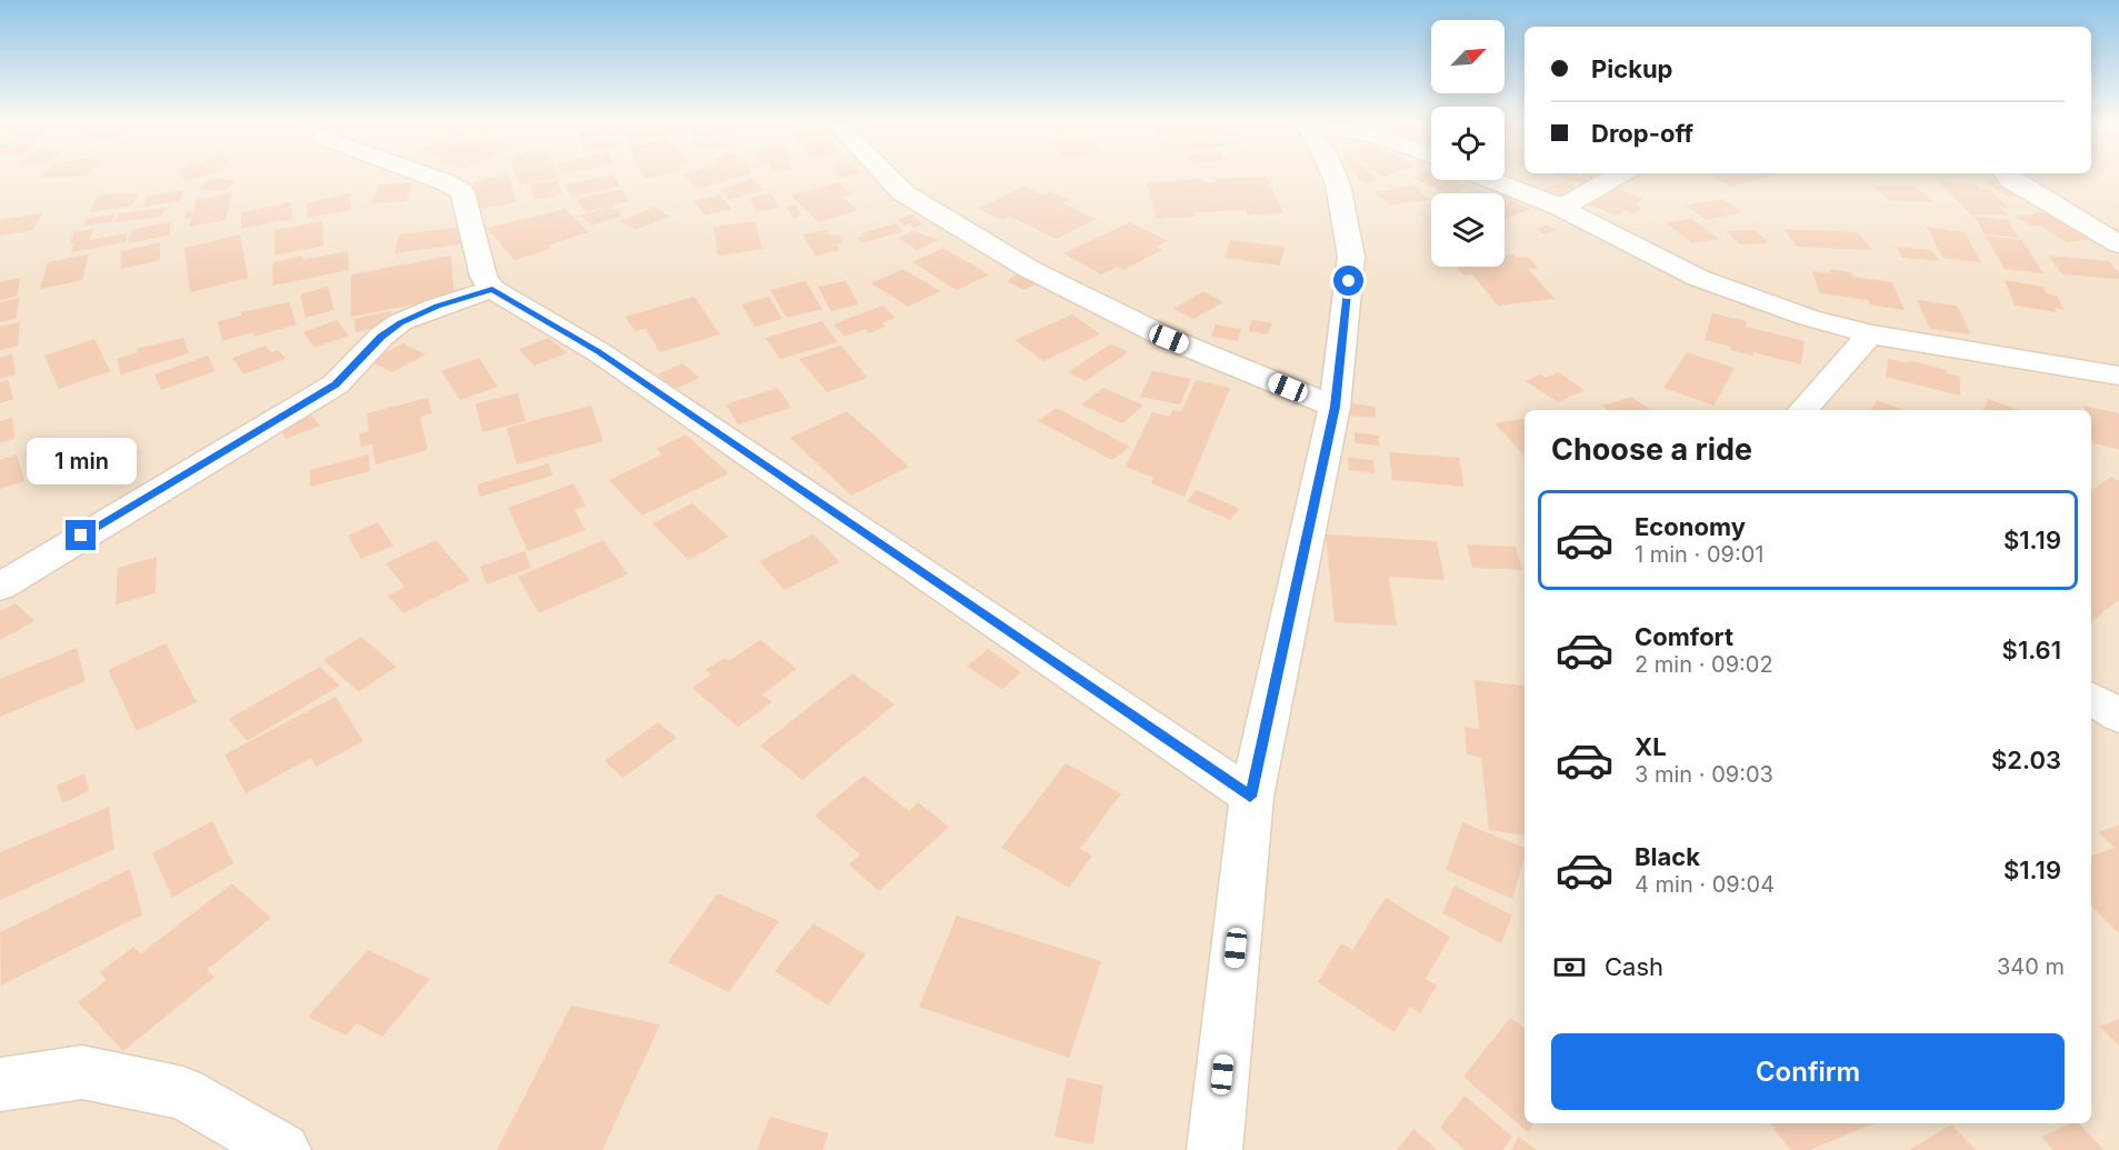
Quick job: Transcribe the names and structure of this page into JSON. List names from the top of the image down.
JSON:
{
  "north": "top right",
  "page": {
    "banner": ["Pickup", "Drop-off"],
    "heading": "Choose a ride",
    "bubble": "1 min",
    "list": [
      {
        "name": "Economy",
        "note": "1 min · 09:01",
        "value": "$1.19"
      },
      {
        "name": "Comfort",
        "note": "2 min · 09:02",
        "value": "$1.61"
      },
      {
        "name": "XL",
        "note": "3 min · 09:03",
        "value": "$2.03"
      },
      {
        "name": "Black",
        "note": "4 min · 09:04",
        "value": "$1.19"
      }
    ],
    "pay": ["Cash", "340 m"],
    "buttons": "Confirm"
  }
}
